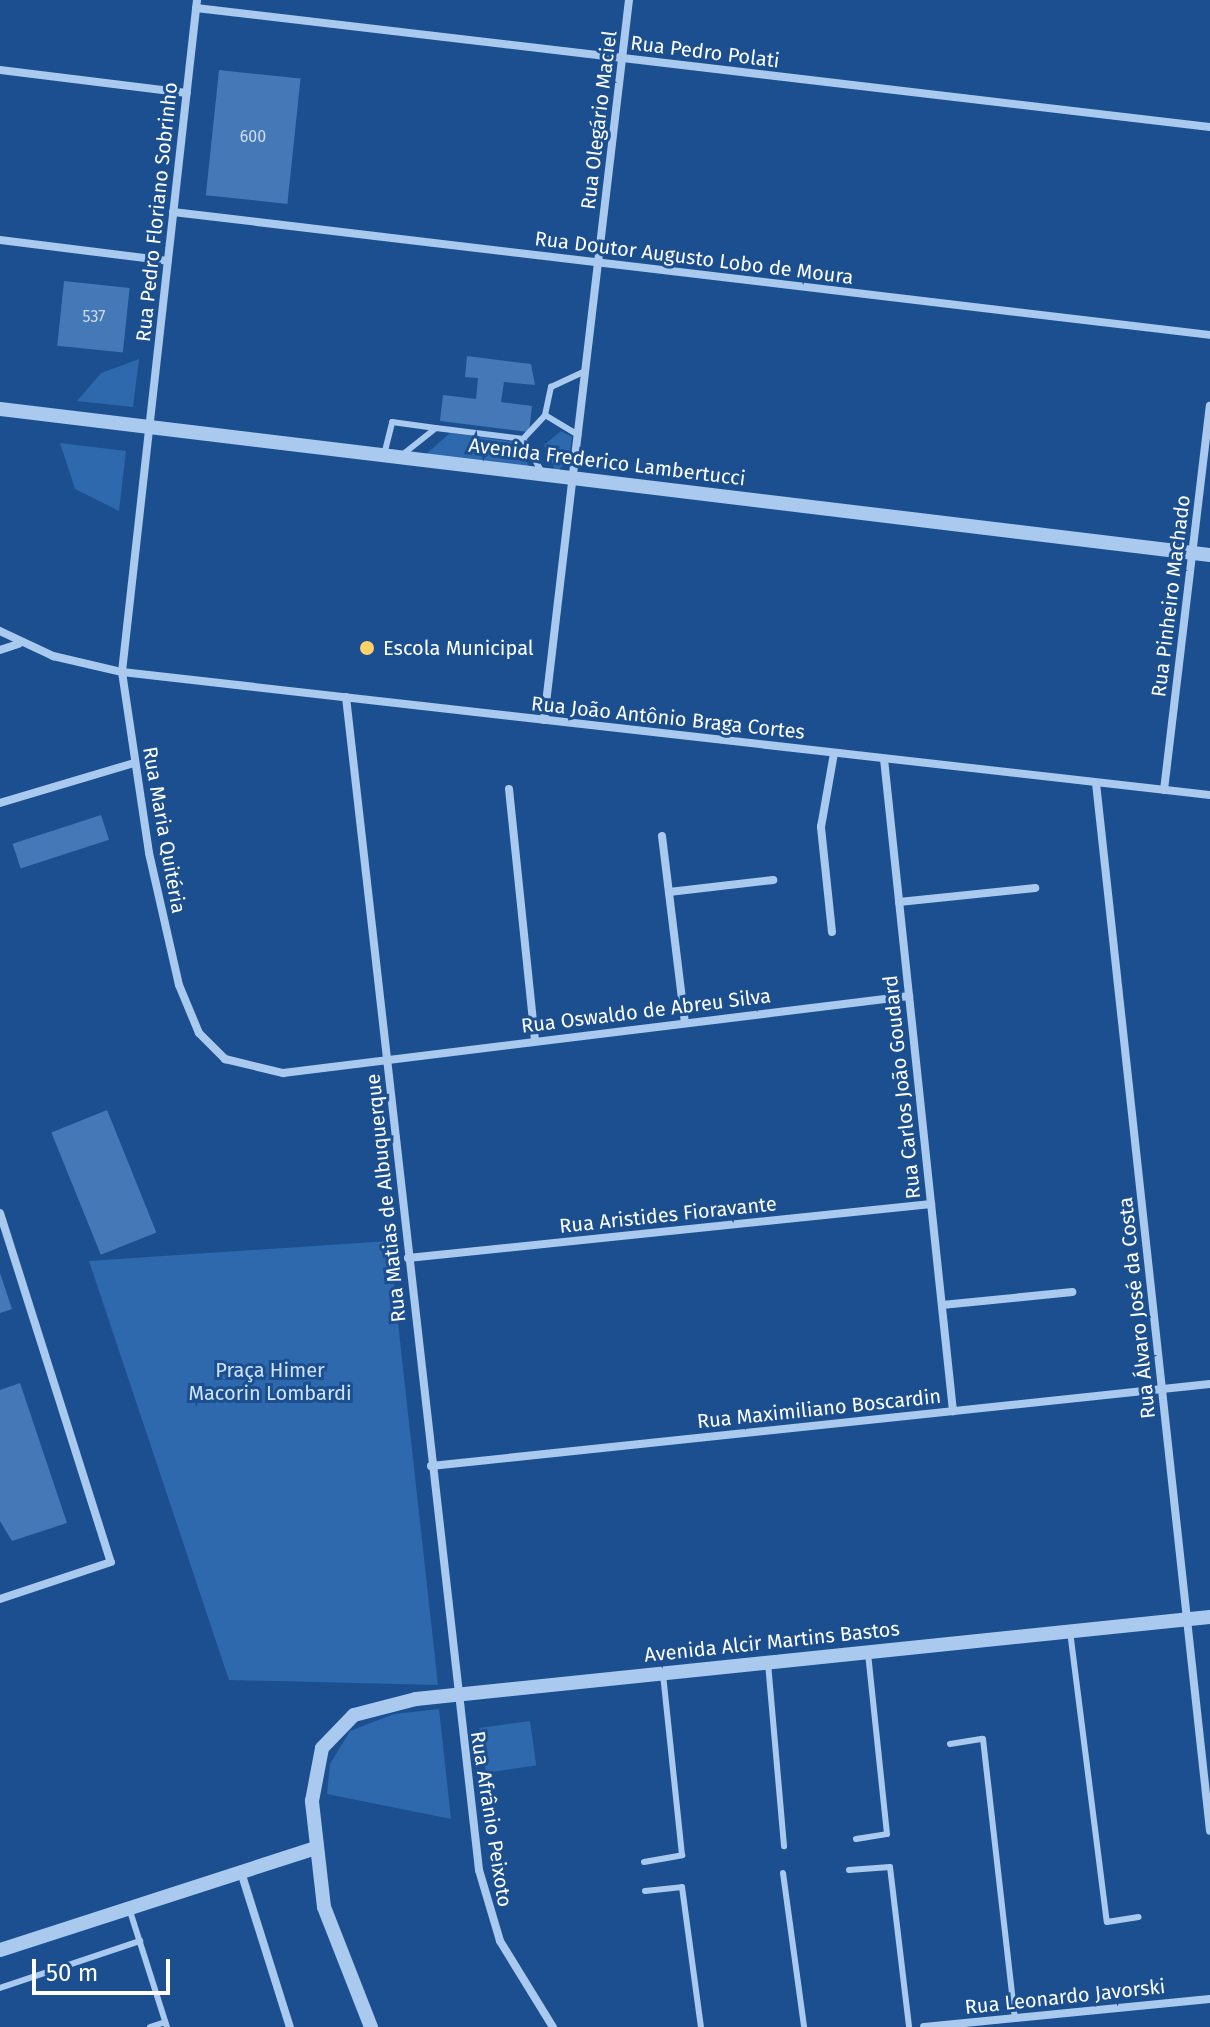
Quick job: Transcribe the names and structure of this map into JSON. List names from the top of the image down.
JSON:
{
  "streets": {
    "street": [
      "Rua Pedro Polati",
      "Rua Olegário Maciel",
      "Rua Pedro Floriano Sobrinho",
      "Rua Doutor Augusto Lobo de Moura",
      "Avenida Frederico Lambertucci",
      "Rua Pinheiro Machado",
      "Rua João Antônio Braga Cortes",
      "Rua Maria Quitéria",
      "Rua Oswaldo de Abreu Silva",
      "Rua Carlos João Goudard",
      "Rua Matias de Albuquerque",
      "Rua Aristides Fioravante",
      "Rua Álvaro José da Costa",
      "Rua Maximiliano Boscardin",
      "Avenida Alcir Martins Bastos",
      "Rua Afrânio Peixoto",
      "Rua Leonardo Javorski"
    ]
  },
  "crossings": [
    ["Rua Pedro Polati", "Rua Olegário Maciel"],
    ["Rua Pedro Polati", "Rua Pedro Floriano Sobrinho"],
    ["Rua Olegário Maciel", "Rua Doutor Augusto Lobo de Moura"],
    ["Rua Olegário Maciel", "Avenida Frederico Lambertucci"],
    ["Rua Olegário Maciel", "Rua João Antônio Braga Cortes"],
    ["Rua Pedro Floriano Sobrinho", "Rua Doutor Augusto Lobo de Moura"],
    ["Rua Pedro Floriano Sobrinho", "Avenida Frederico Lambertucci"],
    ["Rua Pedro Floriano Sobrinho", "Rua Maria Quitéria"],
    ["Avenida Frederico Lambertucci", "Rua Pinheiro Machado"],
    ["Avenida Frederico Lambertucci", "Rua Maria Quitéria"],
    ["Rua Pinheiro Machado", "Rua João Antônio Braga Cortes"],
    ["Rua João Antônio Braga Cortes", "Rua Maria Quitéria"],
    ["Rua João Antônio Braga Cortes", "Rua Carlos João Goudard"],
    ["Rua João Antônio Braga Cortes", "Rua Matias de Albuquerque"],
    ["Rua João Antônio Braga Cortes", "Rua Álvaro José da Costa"],
    ["Rua Maria Quitéria", "Rua Oswaldo de Abreu Silva"],
    ["Rua Maria Quitéria", "Rua Matias de Albuquerque"],
    ["Rua Oswaldo de Abreu Silva", "Rua Carlos João Goudard"],
    ["Rua Oswaldo de Abreu Silva", "Rua Matias de Albuquerque"],
    ["Rua Carlos João Goudard", "Rua Aristides Fioravante"],
    ["Rua Carlos João Goudard", "Rua Maximiliano Boscardin"],
    ["Rua Matias de Albuquerque", "Rua Aristides Fioravante"],
    ["Rua Matias de Albuquerque", "Rua Maximiliano Boscardin"],
    ["Rua Matias de Albuquerque", "Avenida Alcir Martins Bastos"],
    ["Rua Matias de Albuquerque", "Rua Afrânio Peixoto"],
    ["Rua Álvaro José da Costa", "Rua Maximiliano Boscardin"],
    ["Rua Álvaro José da Costa", "Avenida Alcir Martins Bastos"],
    ["Avenida Alcir Martins Bastos", "Rua Afrânio Peixoto"]
  ],
  "parks": ["Praça Himer Macorin Lombardi"],
  "places": ["Escola Municipal"],
  "house_numbers": ["600", "537"],
  "scale_bar": "50 m"
}
